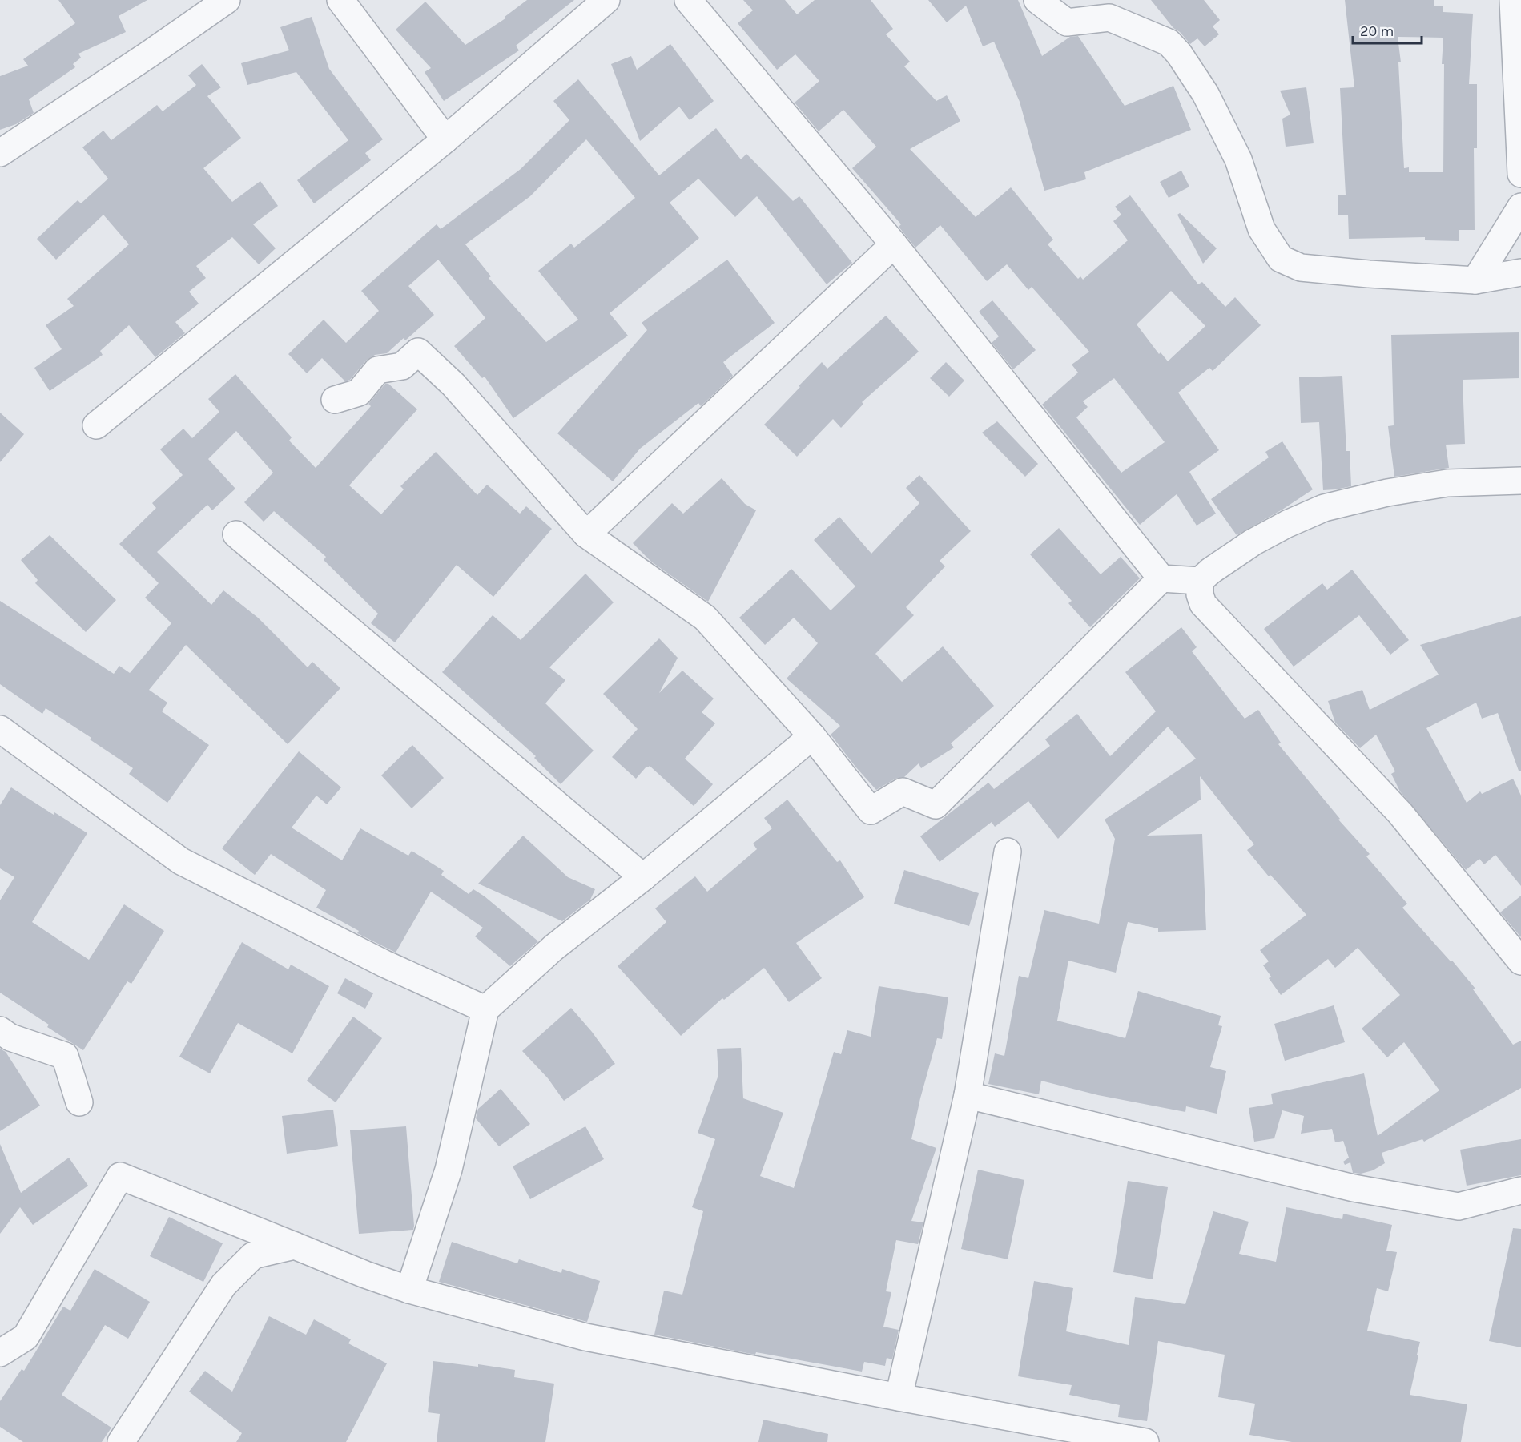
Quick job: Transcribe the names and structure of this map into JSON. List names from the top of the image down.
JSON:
{
  "scale_bar": "20 m"
}
